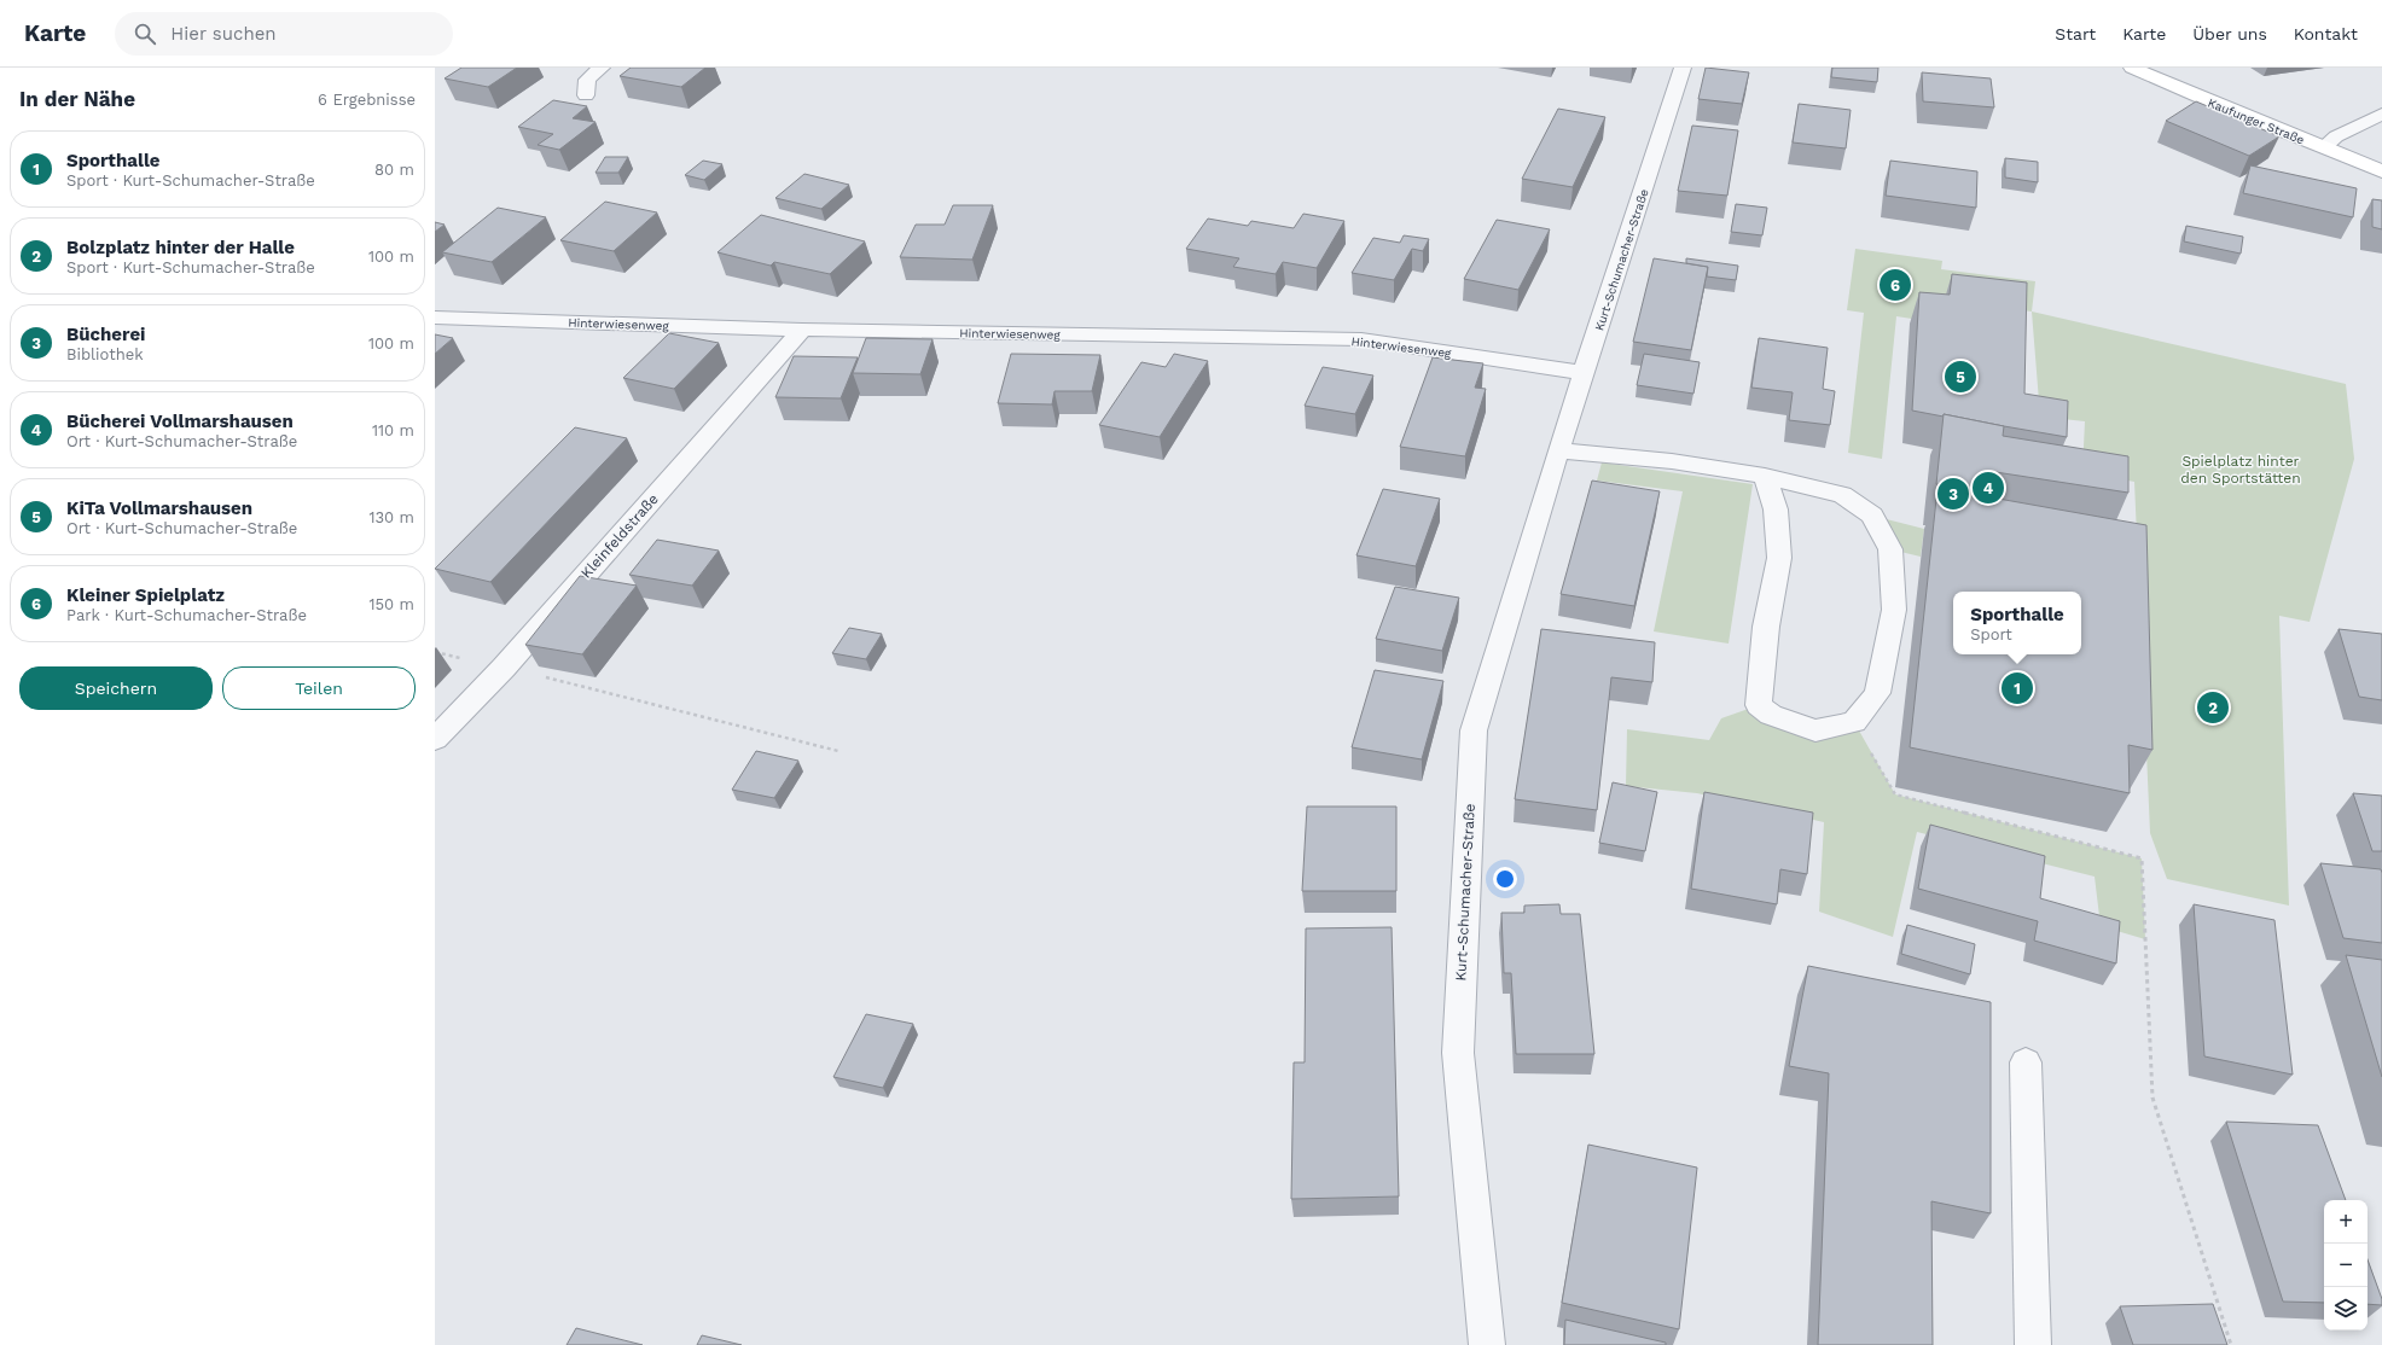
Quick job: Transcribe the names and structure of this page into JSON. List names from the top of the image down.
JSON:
{
  "streets": {
    "main road": ["Kaufunger Straße"],
    "street": ["Kurt-Schumacher-Straße", "Hinterwiesenweg", "Kleinfeldstraße"]
  },
  "crossings": [
    ["Kurt-Schumacher-Straße", "Hinterwiesenweg"],
    ["Hinterwiesenweg", "Kleinfeldstraße"]
  ],
  "parks": ["Spielplatz hinter den Sportstätten"],
  "page": {
    "header": "Karte",
    "search": "Hier suchen",
    "nav": [
      "Start",
      "Karte",
      "Über uns",
      "Kontakt"
    ],
    "heading": ["In der Nähe", "6 Ergebnisse"],
    "list": [
      {
        "mark": "1",
        "name": "Sporthalle",
        "note": "Sport · Kurt-Schumacher-Straße",
        "value": "80 m"
      },
      {
        "mark": "2",
        "name": "Bolzplatz hinter der Halle",
        "note": "Sport · Kurt-Schumacher-Straße",
        "value": "100 m"
      },
      {
        "mark": "3",
        "name": "Bücherei",
        "note": "Bibliothek",
        "value": "100 m"
      },
      {
        "mark": "4",
        "name": "Bücherei Vollmarshausen",
        "note": "Ort · Kurt-Schumacher-Straße",
        "value": "110 m"
      },
      {
        "mark": "5",
        "name": "KiTa Vollmarshausen",
        "note": "Ort · Kurt-Schumacher-Straße",
        "value": "130 m"
      },
      {
        "mark": "6",
        "name": "Kleiner Spielplatz",
        "note": "Park · Kurt-Schumacher-Straße",
        "value": "150 m"
      }
    ],
    "pins": [
      "6",
      "5",
      "4",
      "3",
      "1",
      "2"
    ],
    "popup": ["Sporthalle", "Sport"],
    "buttons": ["Speichern", "Teilen"],
    "map_buttons": ["+", "−"]
  }
}
